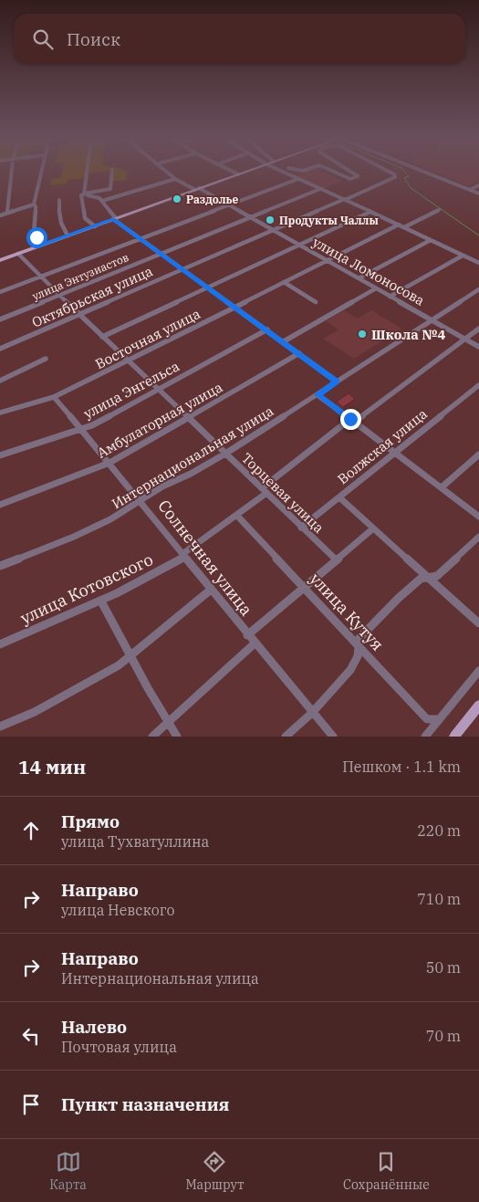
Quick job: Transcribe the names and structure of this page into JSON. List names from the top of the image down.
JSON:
{
  "streets": {
    "street": [
      "улица Ломоносова",
      "улица Энтузиастов",
      "Октябрьская улица",
      "Восточная улица",
      "улица Энгельса",
      "Амбулаторная улица",
      "Волжская улица",
      "Интернациональная улица",
      "Торцевая улица",
      "Солнечная улица",
      "улица Котовского",
      "улица Кутуя"
    ]
  },
  "crossings": [
    ["улица Ломоносова", "улица Энтузиастов"],
    ["улица Ломоносова", "Октябрьская улица"],
    ["улица Ломоносова", "Восточная улица"],
    ["улица Ломоносова", "Интернациональная улица"],
    ["улица Ломоносова", "улица Котовского"],
    ["улица Энтузиастов", "Торцевая улица"],
    ["Октябрьская улица", "Торцевая улица"],
    ["Восточная улица", "Торцевая улица"],
    ["Восточная улица", "Солнечная улица"],
    ["улица Энгельса", "Торцевая улица"],
    ["улица Энгельса", "Солнечная улица"],
    ["Амбулаторная улица", "Торцевая улица"],
    ["Амбулаторная улица", "Солнечная улица"],
    ["Волжская улица", "Торцевая улица"],
    ["Интернациональная улица", "Торцевая улица"],
    ["Интернациональная улица", "Солнечная улица"],
    ["Торцевая улица", "улица Котовского"],
    ["Солнечная улица", "улица Котовского"],
    ["улица Котовского", "улица Кутуя"]
  ],
  "places": ["Раздолье", "Продукты Чаллы", "Школа №4"],
  "page": {
    "search": "Поиск",
    "heading": ["14 мин", "Пешком · 1.1 km"],
    "list": [
      ["Прямо", "улица Тухватуллина", "220 m"],
      ["Направо", "улица Невского", "710 m"],
      ["Направо", "Интернациональная улица", "50 m"],
      ["Налево", "Почтовая улица", "70 m"],
      "Пункт назначения"
    ],
    "nav": ["Карта", "Маршрут", "Сохранённые"]
  }
}
